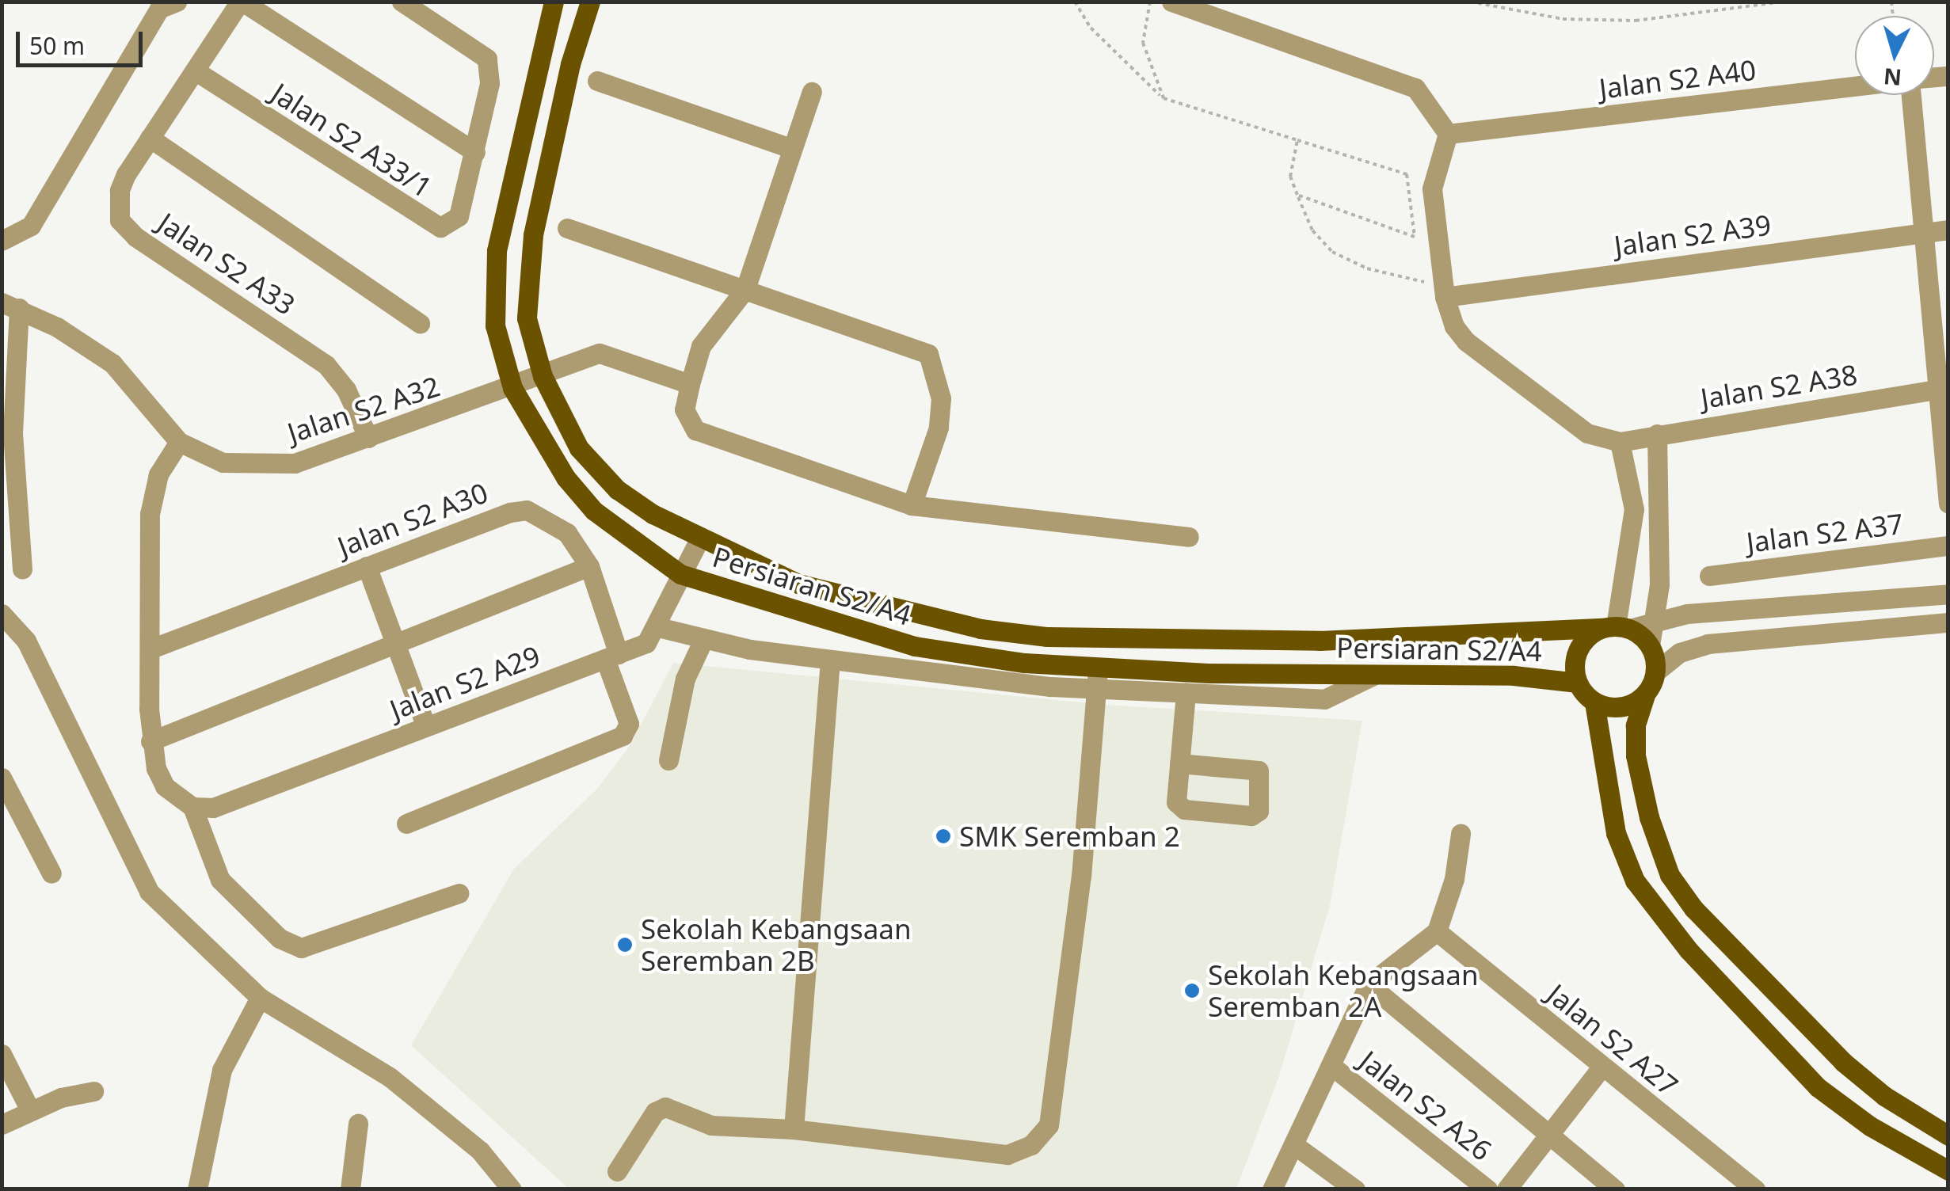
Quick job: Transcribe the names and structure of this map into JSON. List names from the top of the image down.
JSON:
{
  "streets": {
    "main road": ["Persiaran S2/A4"],
    "street": [
      "Jalan S2 A40",
      "Jalan S2 A33/1",
      "Jalan S2 A39",
      "Jalan S2 A33",
      "Jalan S2 A38",
      "Jalan S2 A32",
      "Jalan S2 A30",
      "Jalan S2 A37",
      "Jalan S2 A29",
      "Jalan S2 A27",
      "Jalan S2 A26"
    ]
  },
  "crossings": [
    ["Jalan S2 A33/1", "Jalan S2 A33"],
    ["Jalan S2 A33", "Jalan S2 A32"],
    ["Jalan S2 A32", "Persiaran S2/A4"],
    ["Jalan S2 A30", "Jalan S2 A29"]
  ],
  "places": ["SMK Seremban 2", "Sekolah Kebangsaan Seremban 2B", "Sekolah Kebangsaan Seremban 2A"],
  "scale_bar": "50 m",
  "north": "bottom"
}
